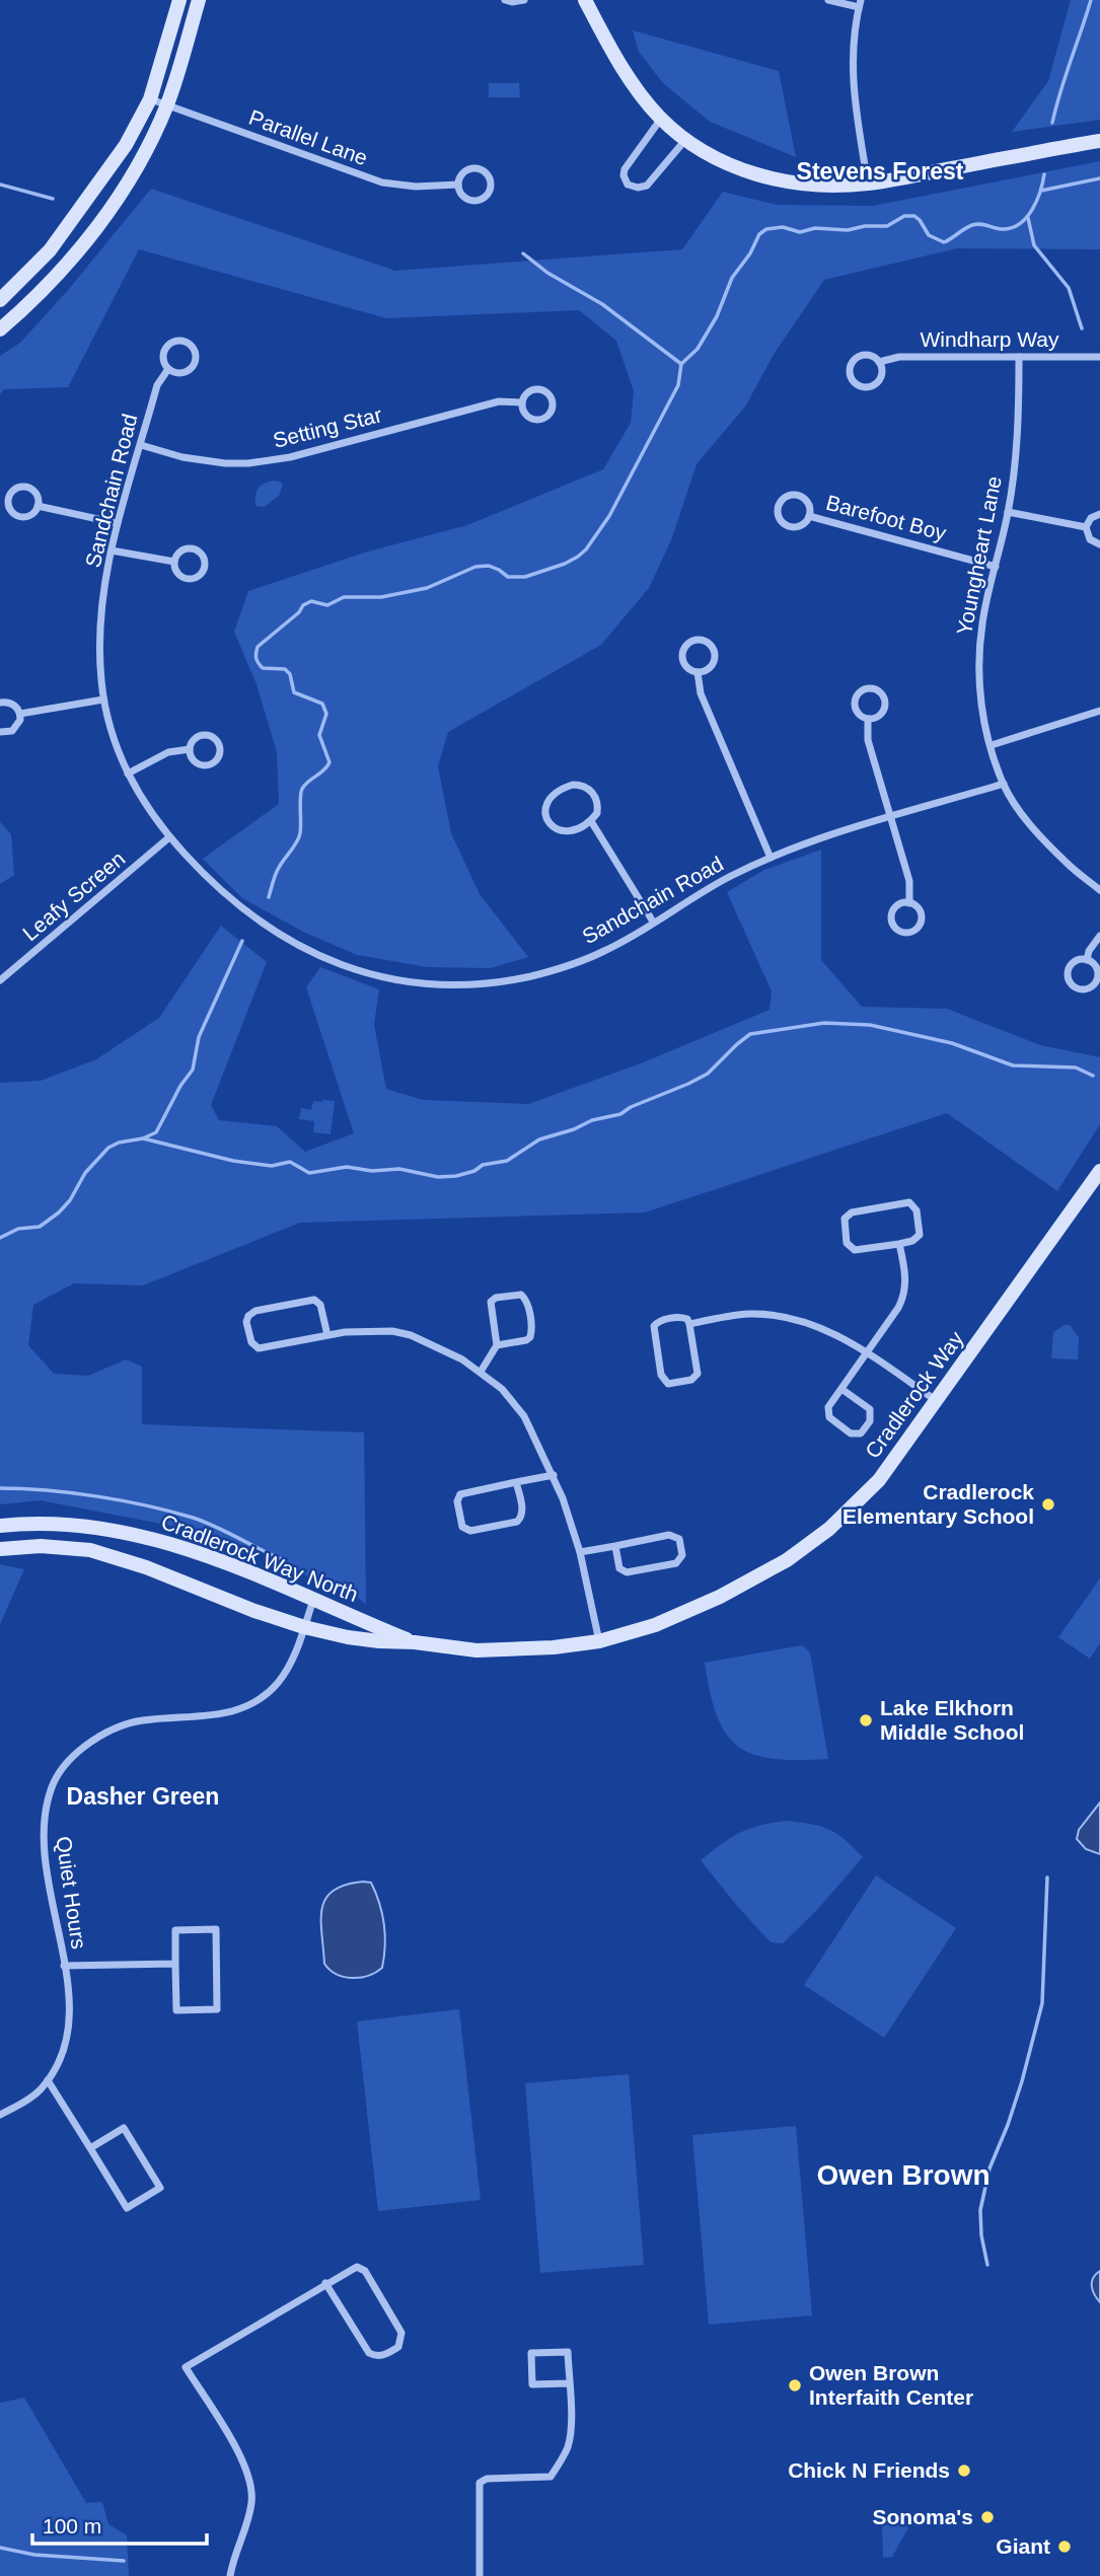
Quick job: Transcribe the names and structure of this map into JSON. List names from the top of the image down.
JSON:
{
  "streets": {
    "street": [
      "Parallel Lane",
      "Windharp Way",
      "Setting Star",
      "Sandchain Road",
      "Barefoot Boy",
      "Youngheart Lane",
      "Leafy Screen",
      "Cradlerock Way",
      "Cradlerock Way North",
      "Quiet Hours"
    ]
  },
  "crossings": [
    ["Windharp Way", "Youngheart Lane"],
    ["Setting Star", "Sandchain Road"],
    ["Sandchain Road", "Youngheart Lane"],
    ["Sandchain Road", "Leafy Screen"],
    ["Barefoot Boy", "Youngheart Lane"],
    ["Cradlerock Way", "Cradlerock Way North"],
    ["Cradlerock Way North", "Quiet Hours"]
  ],
  "districts": ["Stevens Forest", "Dasher Green", "Owen Brown"],
  "places": [
    "Cradlerock Elementary School",
    "Lake Elkhorn Middle School",
    "Owen Brown Interfaith Center",
    "Chick N Friends",
    "Sonoma's",
    "Giant"
  ],
  "scale_bar": "100 m"
}
